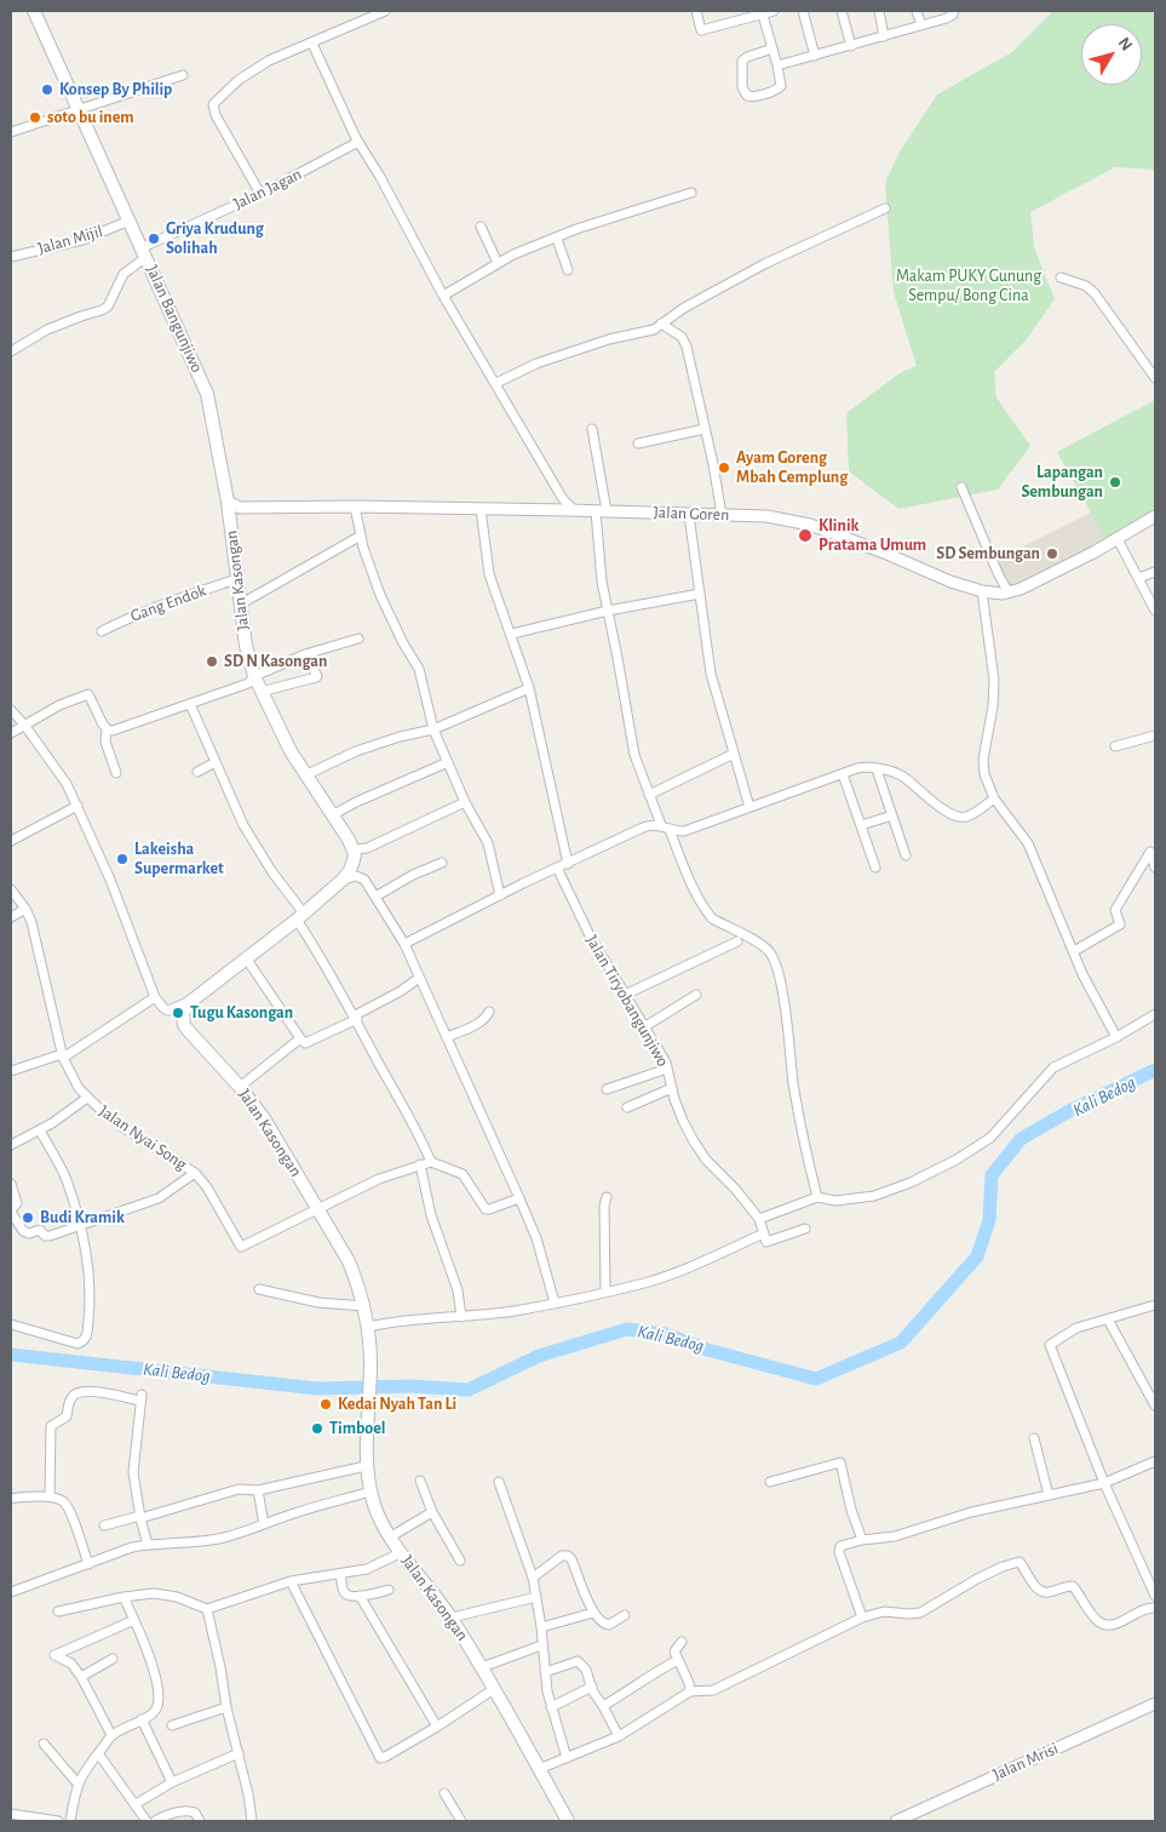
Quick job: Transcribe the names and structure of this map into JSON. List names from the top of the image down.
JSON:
{
  "streets": {
    "main road": ["Jalan Bangunjiwo", "Jalan Kasongan"],
    "street": [
      "Jalan Jagan",
      "Jalan Mijil",
      "Jalan Goren",
      "Gang Endok",
      "Jalan Tiryobangunjiwo",
      "Jalan Nyai Song",
      "Jalan Mrisi"
    ]
  },
  "crossings": [
    ["Jalan Jagan", "Jalan Bangunjiwo"],
    ["Jalan Mijil", "Jalan Bangunjiwo"],
    ["Jalan Bangunjiwo", "Jalan Goren"],
    ["Jalan Bangunjiwo", "Jalan Kasongan"],
    ["Jalan Goren", "Jalan Kasongan"],
    ["Jalan Kasongan", "Gang Endok"],
    ["Jalan Kasongan", "Jalan Nyai Song"]
  ],
  "water": ["Kali Bedog"],
  "parks": ["Makam PUKY Gunung Sempu/ Bong Cina"],
  "places": [
    "Konsep By Philip",
    "soto bu inem",
    "Griya Krudung Solihah",
    "Ayam Goreng Mbah Cemplung",
    "Lapangan Sembungan",
    "Klinik Pratama Umum",
    "SD Sembungan",
    "SD N Kasongan",
    "Lakeisha Supermarket",
    "Tugu Kasongan",
    "Budi Kramik",
    "Kedai Nyah Tan Li",
    "Timboel"
  ],
  "north": "top right"
}
